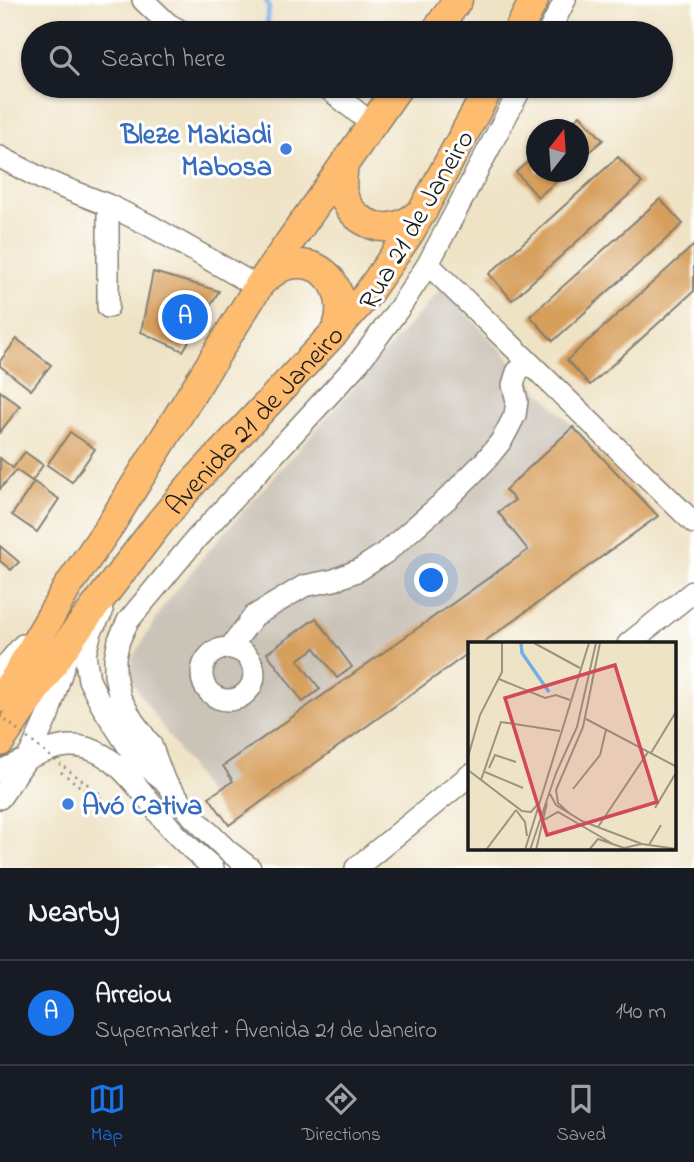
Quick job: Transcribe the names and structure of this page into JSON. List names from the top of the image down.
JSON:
{
  "streets": {
    "main road": ["Avenida 21 de Janeiro"],
    "street": ["Rua 21 de Janeiro"]
  },
  "places": ["Bleze Makiadi Mabosa", "Avó Cativa"],
  "north": "top",
  "page": {
    "search": "Search here",
    "pins": "A",
    "heading": "Nearby",
    "list": [
      {
        "mark": "A",
        "name": "Arreiou",
        "note": "Supermarket · Avenida 21 de Janeiro",
        "value": "140 m"
      }
    ],
    "nav": ["Map", "Directions", "Saved"]
  }
}
